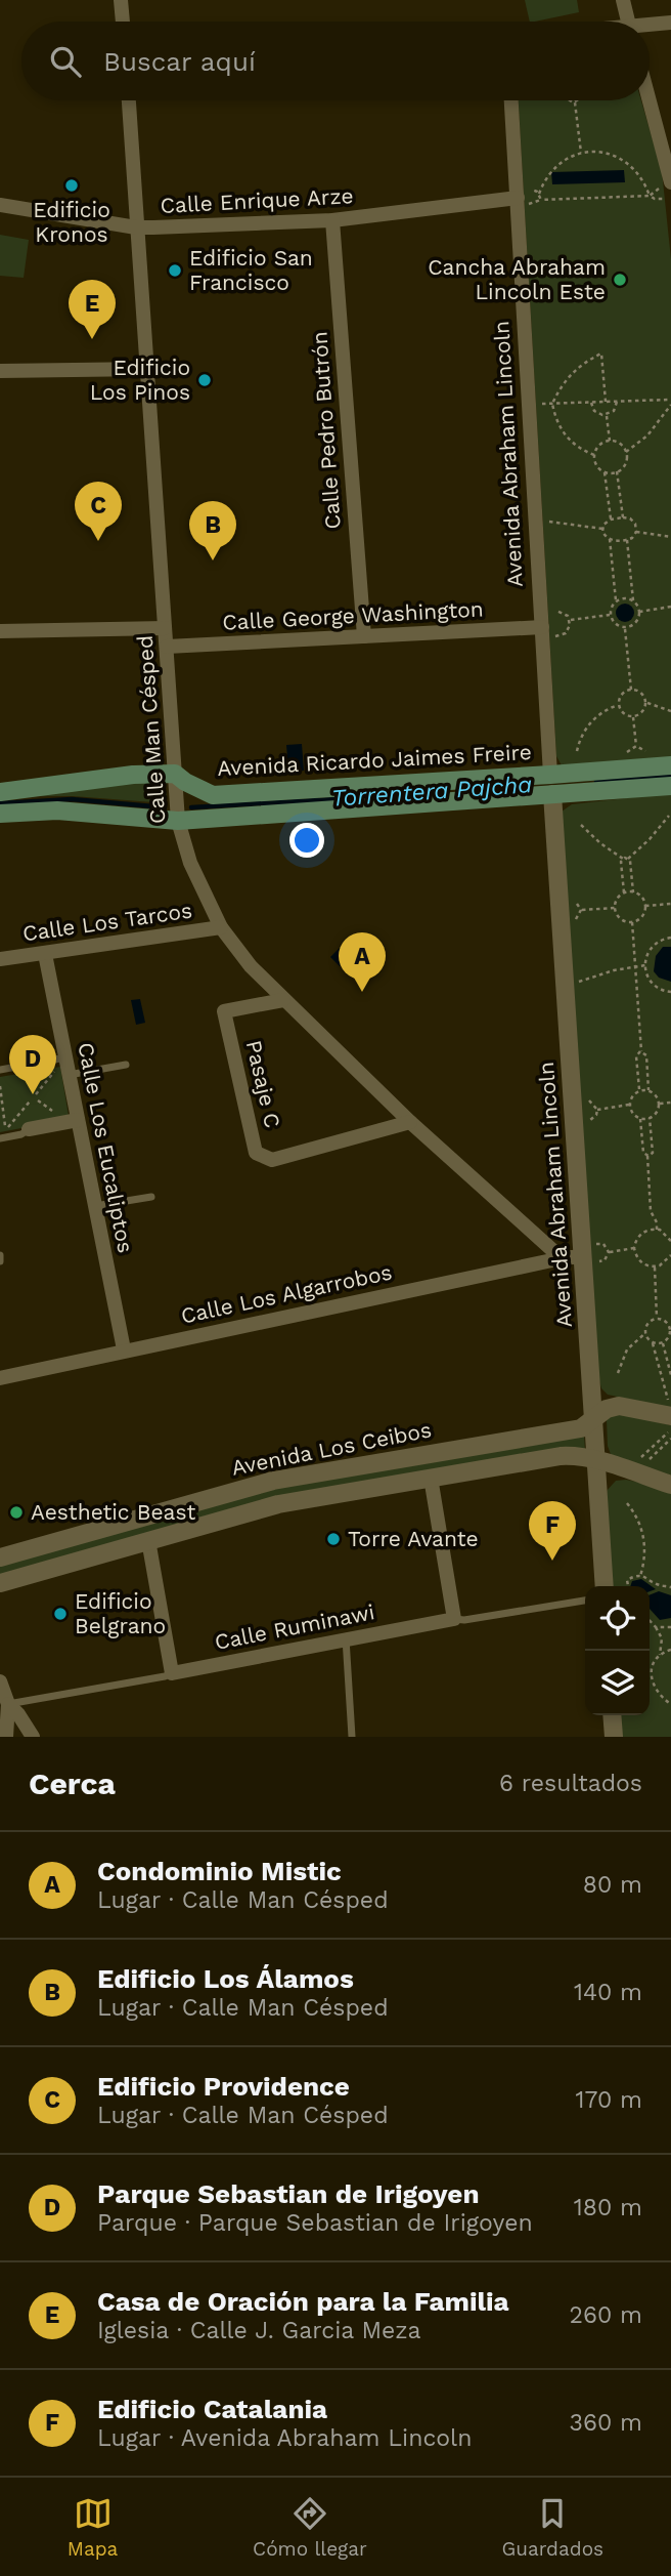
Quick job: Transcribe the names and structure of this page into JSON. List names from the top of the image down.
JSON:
{
  "streets": {
    "main road": ["Avenida Ricardo Jaimes Freire"],
    "street": [
      "Calle Enrique Arze",
      "Calle Pedro Butrón",
      "Avenida Abraham Lincoln",
      "Calle George Washington",
      "Calle Man Césped",
      "Calle Los Tarcos",
      "Pasaje C",
      "Calle Los Eucaliptos",
      "Calle Los Algarrobos",
      "Avenida Los Ceibos",
      "Calle Ruminawi"
    ]
  },
  "crossings": [
    ["Calle Enrique Arze", "Calle Pedro Butrón"],
    ["Calle Enrique Arze", "Avenida Abraham Lincoln"],
    ["Calle Enrique Arze", "Calle Man Césped"],
    ["Calle Pedro Butrón", "Calle George Washington"],
    ["Avenida Abraham Lincoln", "Calle George Washington"],
    ["Avenida Abraham Lincoln", "Avenida Ricardo Jaimes Freire"],
    ["Avenida Abraham Lincoln", "Calle Los Algarrobos"],
    ["Avenida Abraham Lincoln", "Avenida Los Ceibos"],
    ["Calle George Washington", "Calle Man Césped"],
    ["Calle Man Césped", "Avenida Ricardo Jaimes Freire"],
    ["Calle Man Césped", "Calle Los Tarcos"],
    ["Calle Man Césped", "Pasaje C"],
    ["Calle Man Césped", "Calle Los Algarrobos"],
    ["Calle Los Tarcos", "Calle Los Eucaliptos"],
    ["Calle Los Eucaliptos", "Calle Los Algarrobos"]
  ],
  "water": ["Torrentera Pajcha"],
  "places": [
    "Edificio Kronos",
    "Edificio San Francisco",
    "Cancha Abraham Lincoln Este",
    "Edificio Los Pinos",
    "Aesthetic Beast",
    "Torre Avante",
    "Edificio Belgrano"
  ],
  "page": {
    "search": "Buscar aquí",
    "pins": [
      "E",
      "C",
      "B",
      "A",
      "D",
      "F"
    ],
    "heading": ["Cerca", "6 resultados"],
    "list": [
      {
        "mark": "A",
        "name": "Condominio Mistic",
        "note": "Lugar · Calle Man Césped",
        "value": "80 m"
      },
      {
        "mark": "B",
        "name": "Edificio Los Álamos",
        "note": "Lugar · Calle Man Césped",
        "value": "140 m"
      },
      {
        "mark": "C",
        "name": "Edificio Providence",
        "note": "Lugar · Calle Man Césped",
        "value": "170 m"
      },
      {
        "mark": "D",
        "name": "Parque Sebastian de Irigoyen",
        "note": "Parque · Parque Sebastian de Irigoyen",
        "value": "180 m"
      },
      {
        "mark": "E",
        "name": "Casa de Oración para la Familia",
        "note": "Iglesia · Calle J. Garcia Meza",
        "value": "260 m"
      },
      {
        "mark": "F",
        "name": "Edificio Catalania",
        "note": "Lugar · Avenida Abraham Lincoln",
        "value": "360 m"
      }
    ],
    "nav": ["Mapa", "Cómo llegar", "Guardados"]
  }
}
